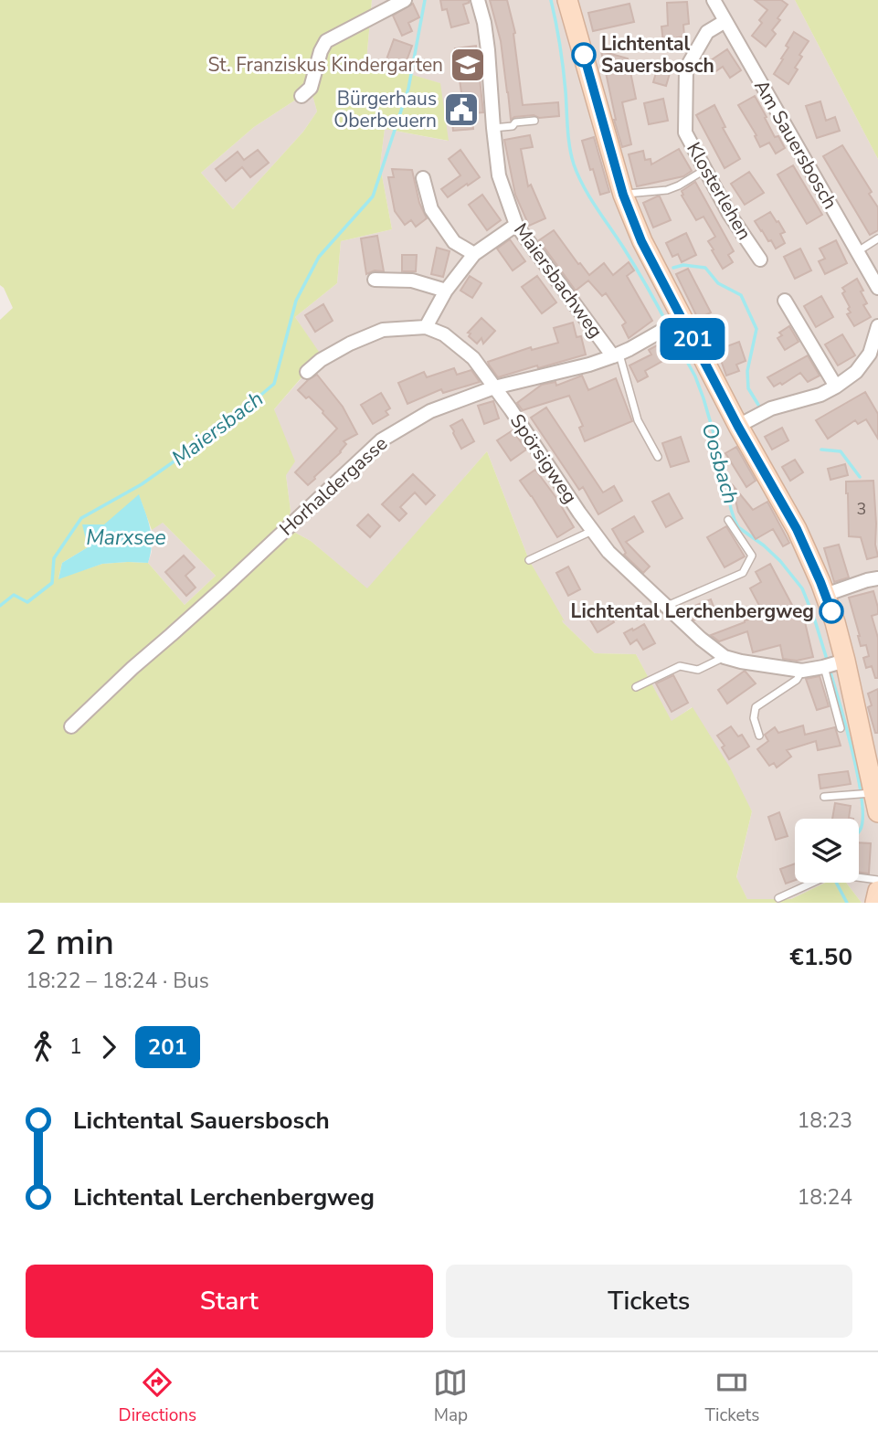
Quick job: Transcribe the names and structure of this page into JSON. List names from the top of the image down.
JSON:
{
  "streets": {
    "street": [
      "Am Sauersbosch",
      "Klosterlehen",
      "Maiersbachweg",
      "Spörsigweg",
      "Horhaldergasse"
    ]
  },
  "crossings": [
    ["Am Sauersbosch", "Klosterlehen"],
    ["Maiersbachweg", "Horhaldergasse"],
    ["Spörsigweg", "Horhaldergasse"]
  ],
  "water": ["Maiersbach", "Oosbach", "Marxsee"],
  "places": {
    "other": ["Lichtental Sauersbosch", "Lichtental Lerchenbergweg"],
    "school or university": ["St. Franziskus Kindergarten"],
    "public building": ["Bürgerhaus Oberbeuern"]
  },
  "lines": ["bus line 201"],
  "house_numbers": ["3"],
  "page": {
    "on_map": "201",
    "heading": ["2 min", "18:22 – 18:24 · Bus", "€1.50"],
    "legs": ["1", "201"],
    "list": [
      {
        "name": "Lichtental Sauersbosch",
        "value": "18:23"
      },
      {
        "name": "Lichtental Lerchenbergweg",
        "value": "18:24"
      }
    ],
    "buttons": ["Start", "Tickets"],
    "tabs": ["Directions", "Map", "Tickets"]
  }
}
